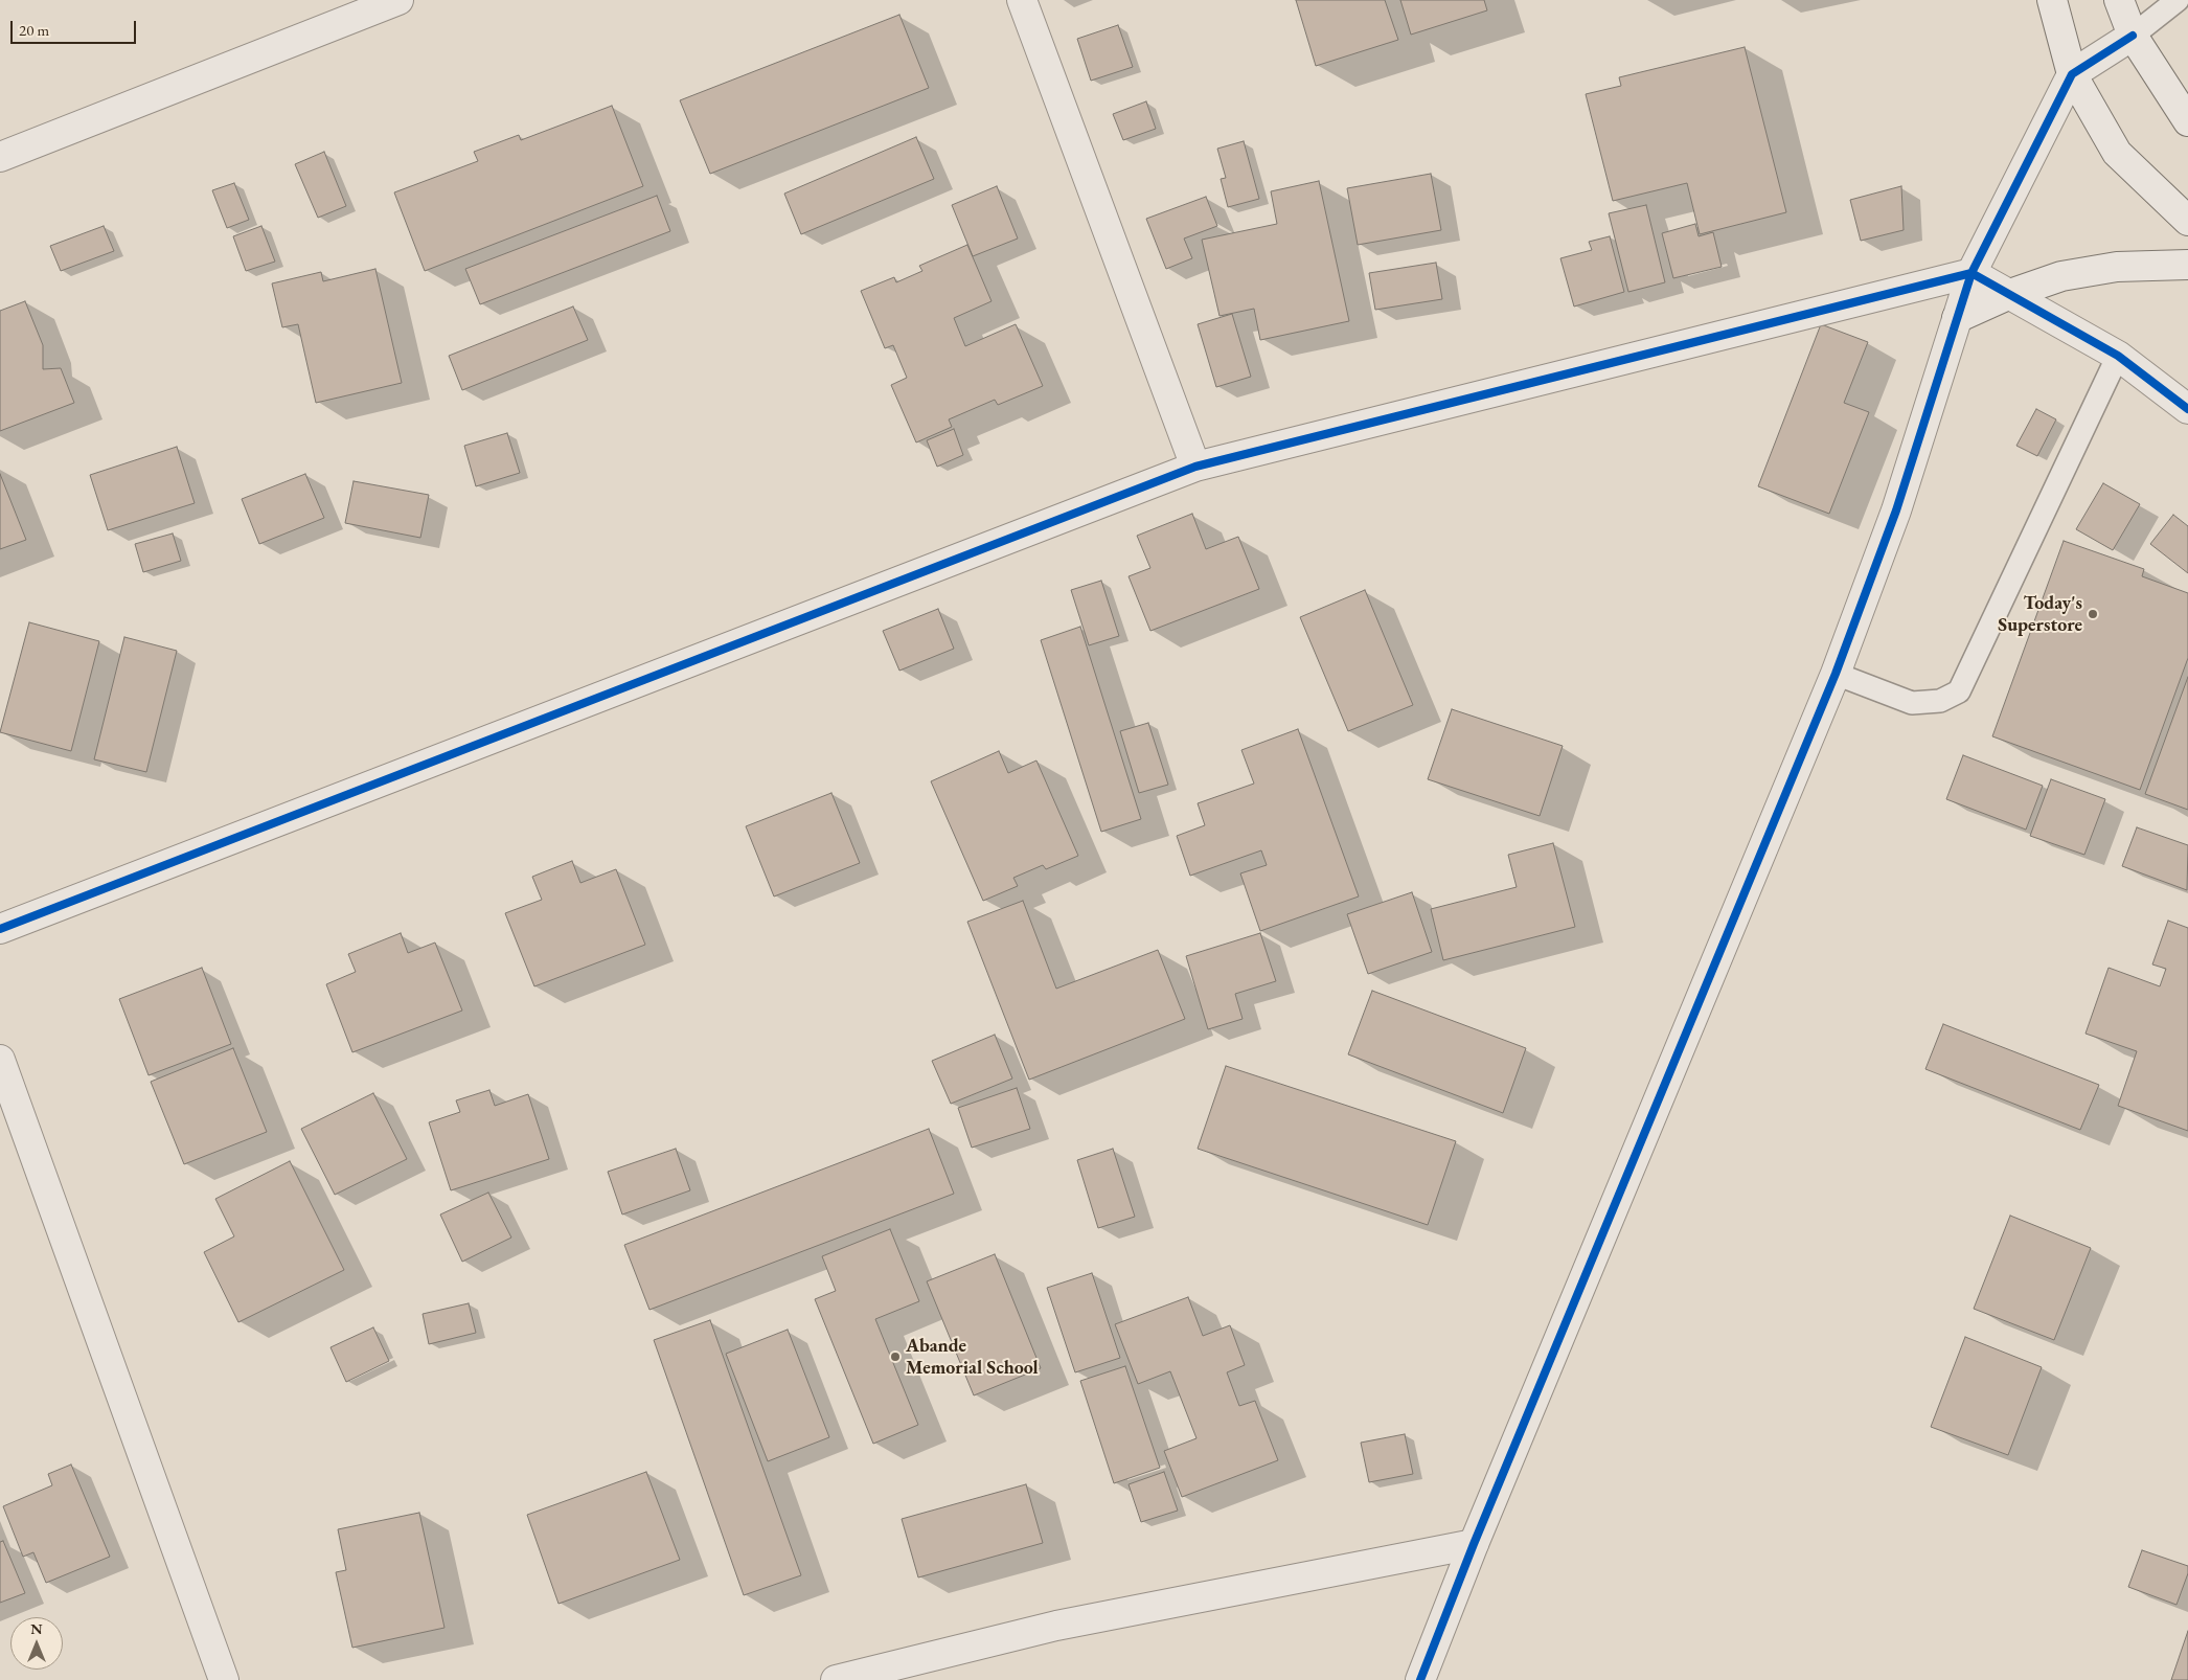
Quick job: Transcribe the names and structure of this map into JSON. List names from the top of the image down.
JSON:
{
  "places": ["Today's Superstore", "Abande Memorial School"],
  "scale_bar": "20 m",
  "north": "top"
}
